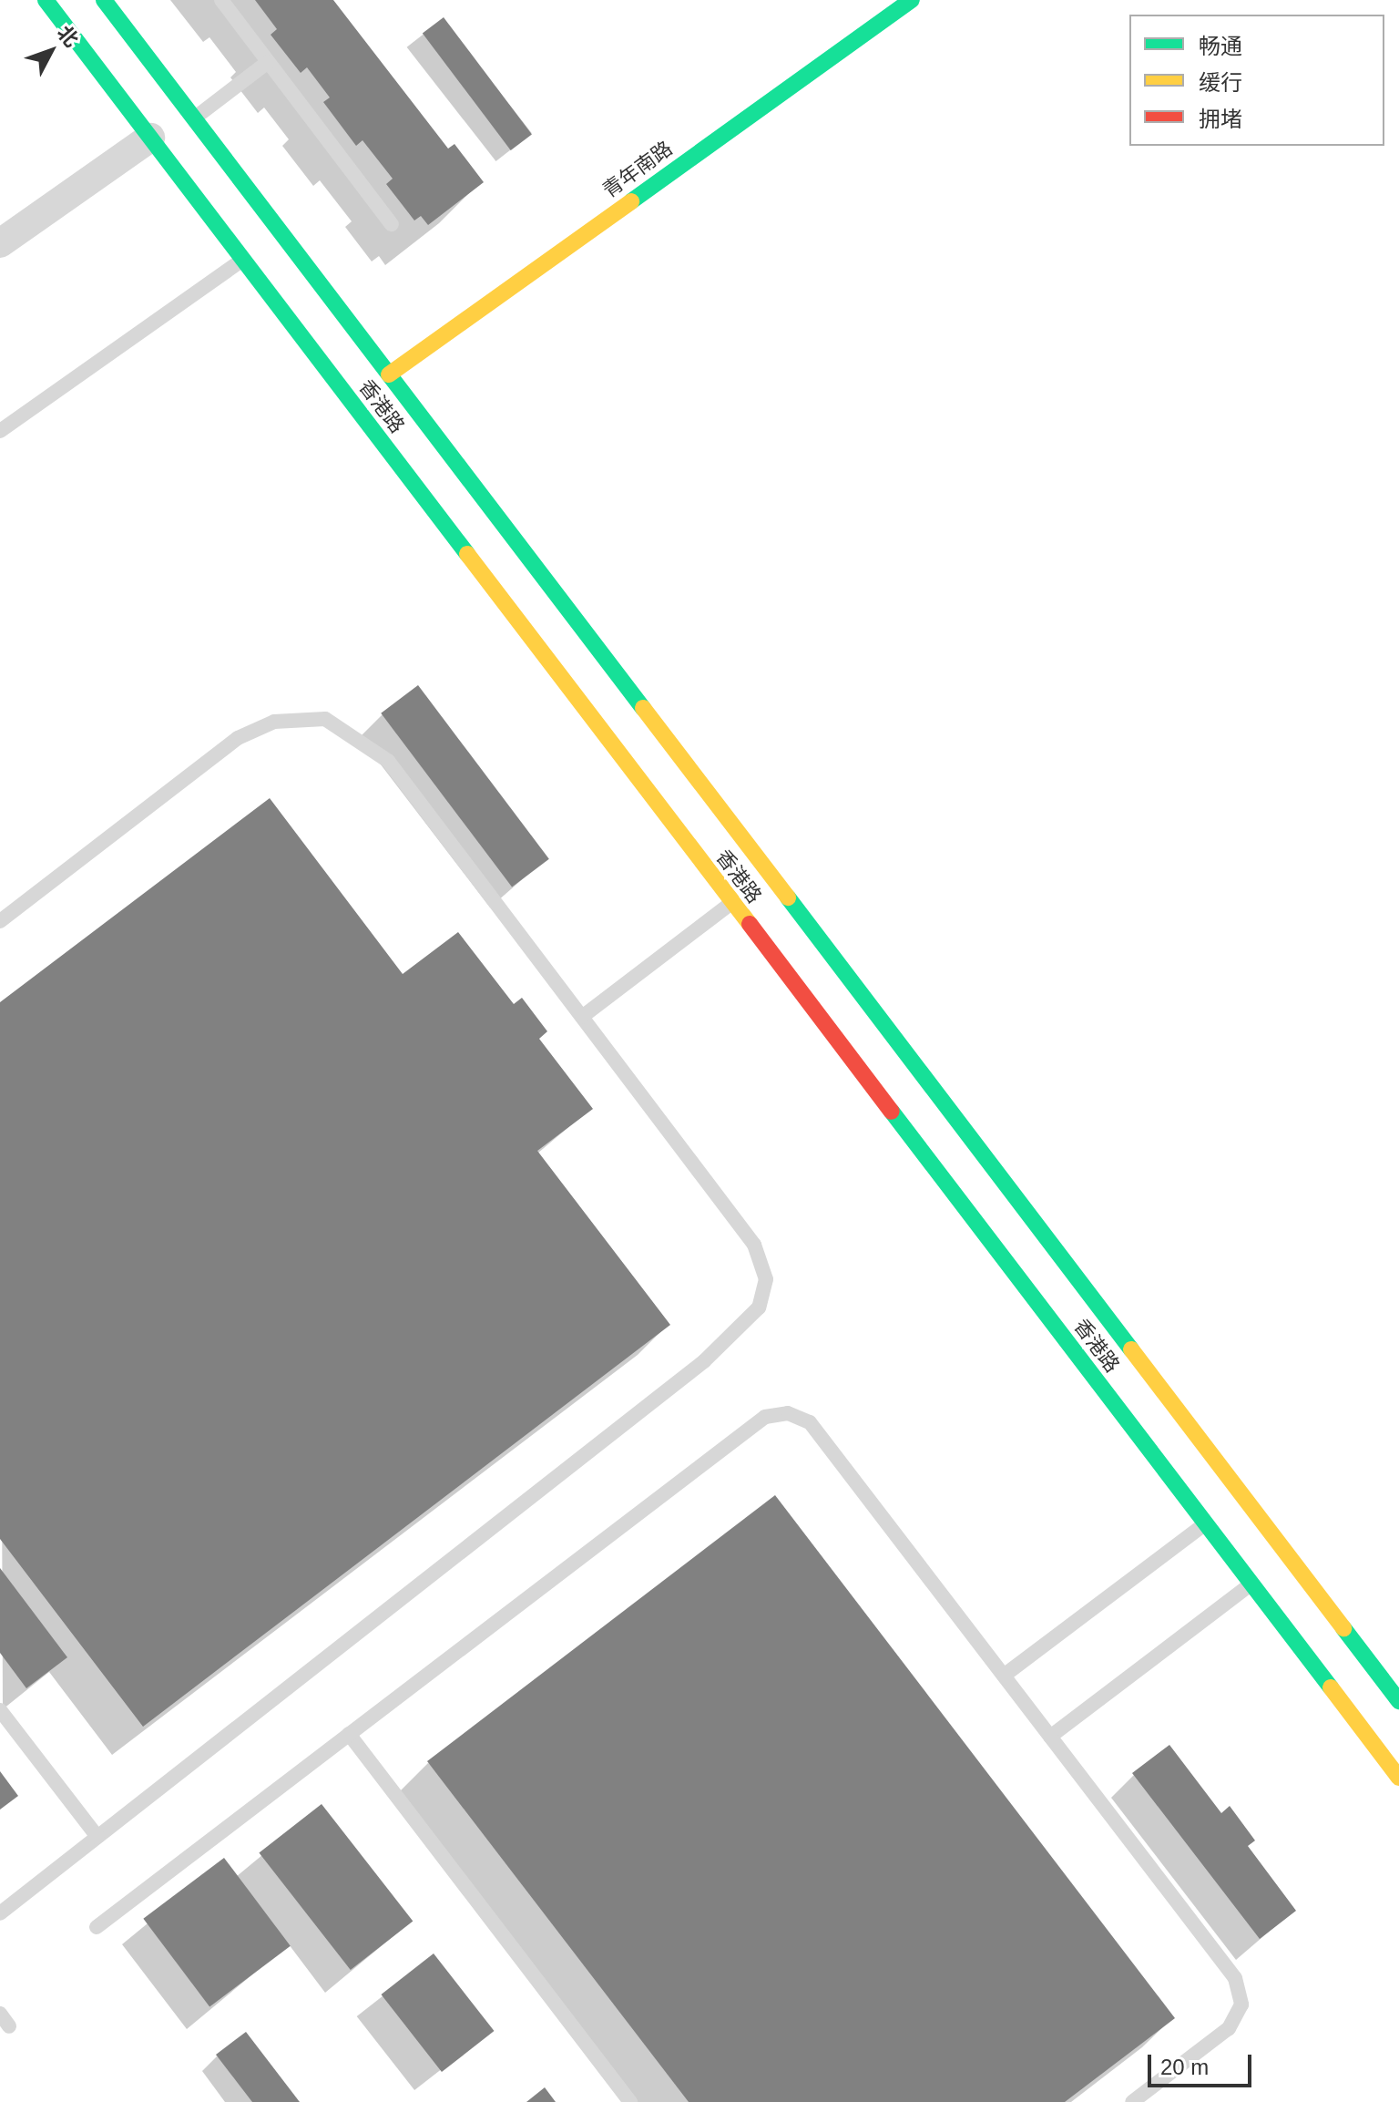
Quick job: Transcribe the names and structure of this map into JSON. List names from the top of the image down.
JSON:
{
  "streets": {
    "main road": ["青年南路", "香港路"]
  },
  "crossings": [
    ["青年南路", "香港路"]
  ],
  "legend": ["畅通", "缓行", "拥堵"],
  "scale_bar": "20 m",
  "north": "top right"
}
